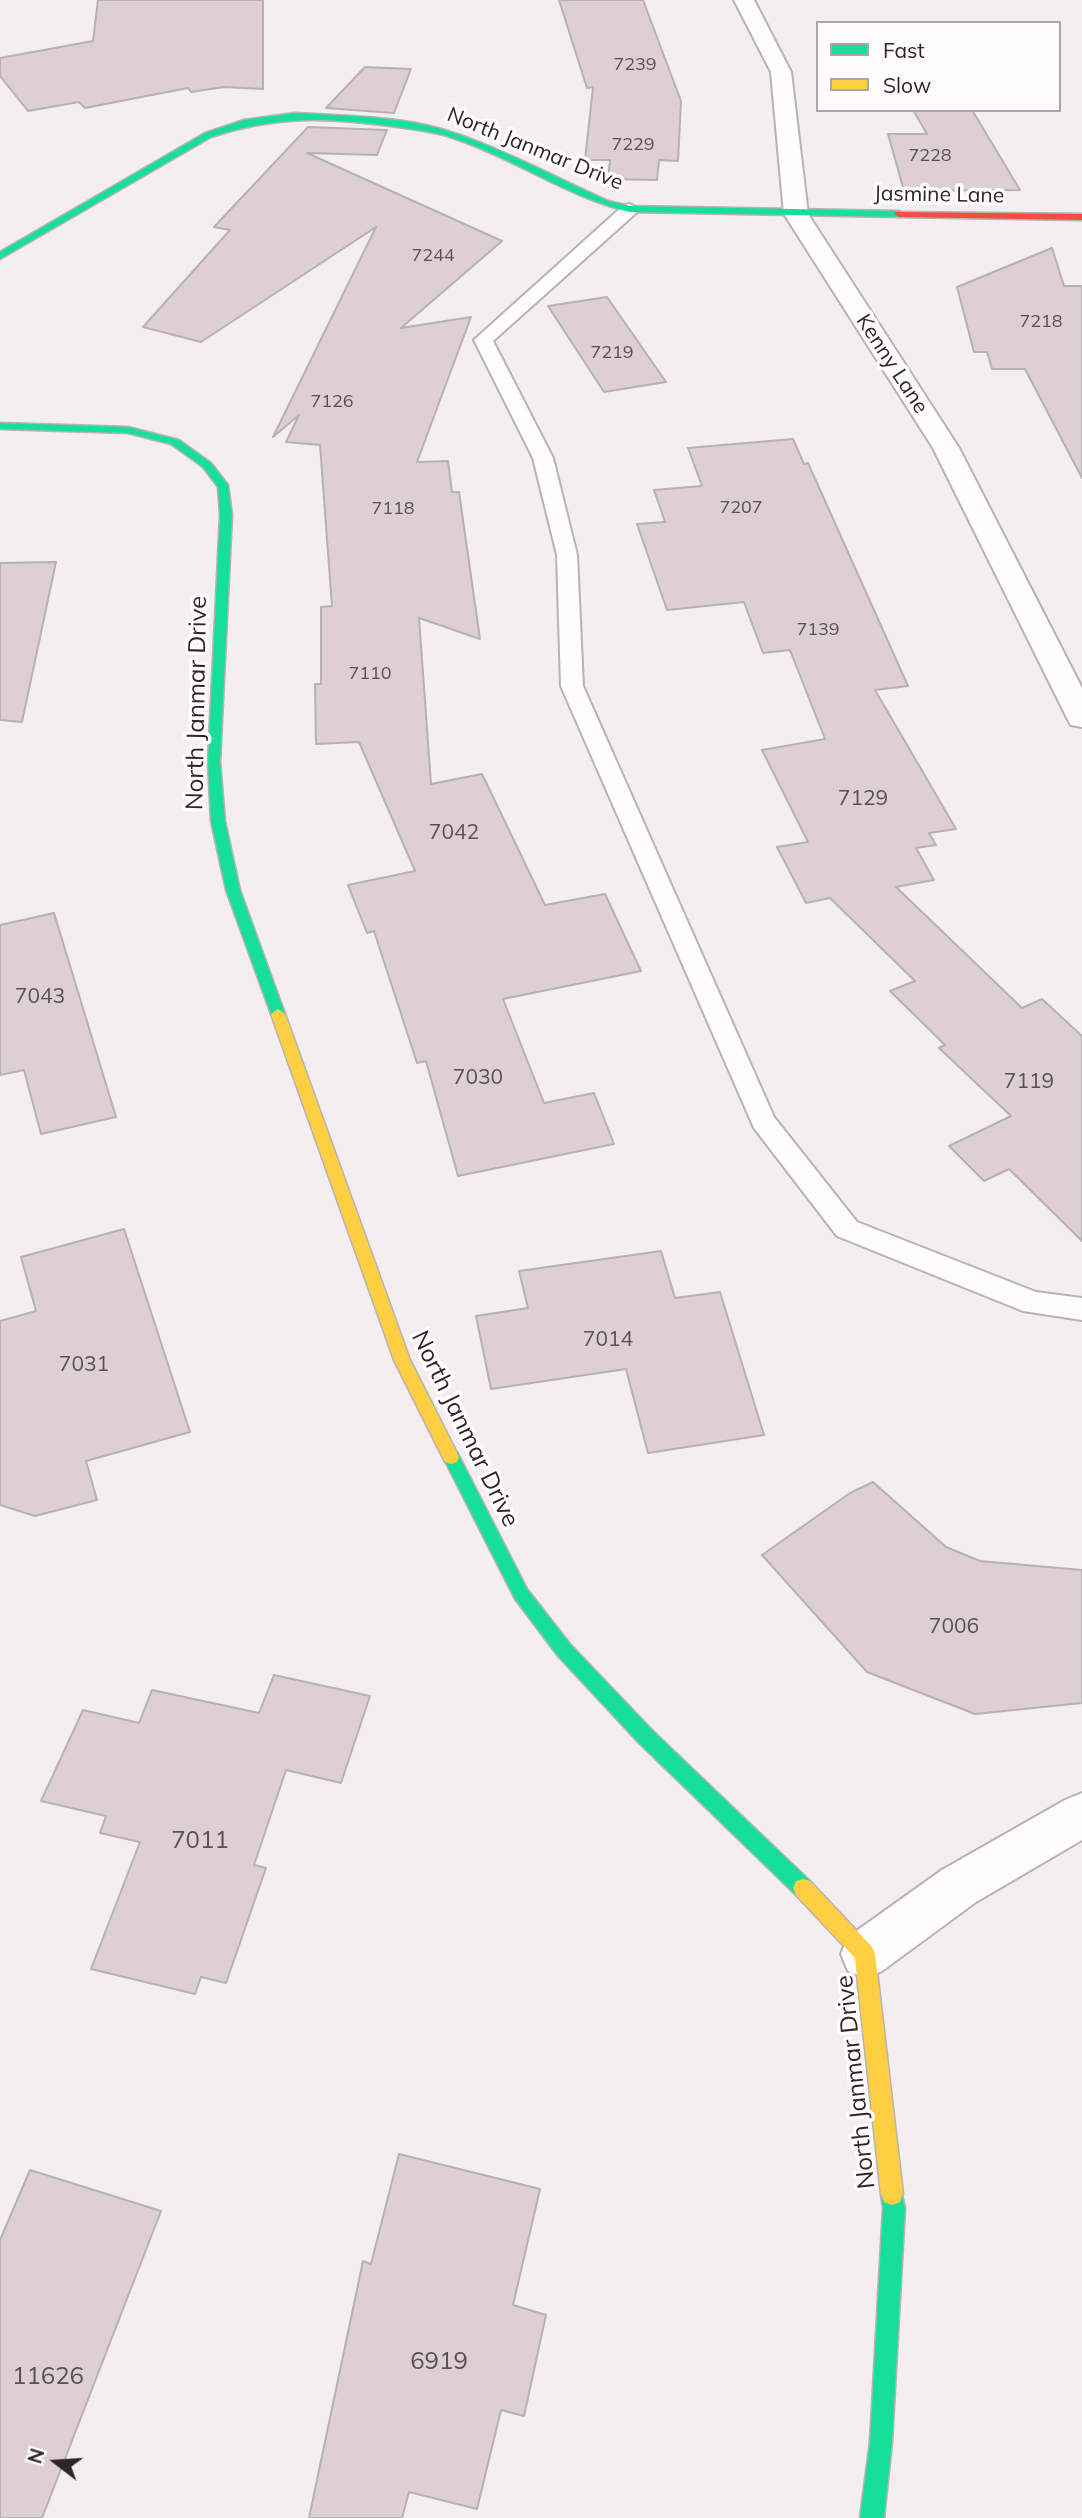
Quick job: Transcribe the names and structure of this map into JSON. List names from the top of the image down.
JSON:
{
  "streets": {
    "street": ["North Janmar Drive", "Jasmine Lane", "Kenny Lane"]
  },
  "crossings": [
    ["North Janmar Drive", "Jasmine Lane"],
    ["North Janmar Drive", "Kenny Lane"],
    ["Jasmine Lane", "Kenny Lane"]
  ],
  "house_numbers": [
    "7239",
    "7229",
    "7228",
    "7244",
    "7218",
    "7219",
    "7126",
    "7207",
    "7118",
    "7139",
    "7110",
    "7129",
    "7042",
    "7043",
    "7030",
    "7119",
    "7014",
    "7031",
    "7006",
    "7011",
    "6919",
    "11626"
  ],
  "legend": ["Fast", "Slow"],
  "north": "left"
}
